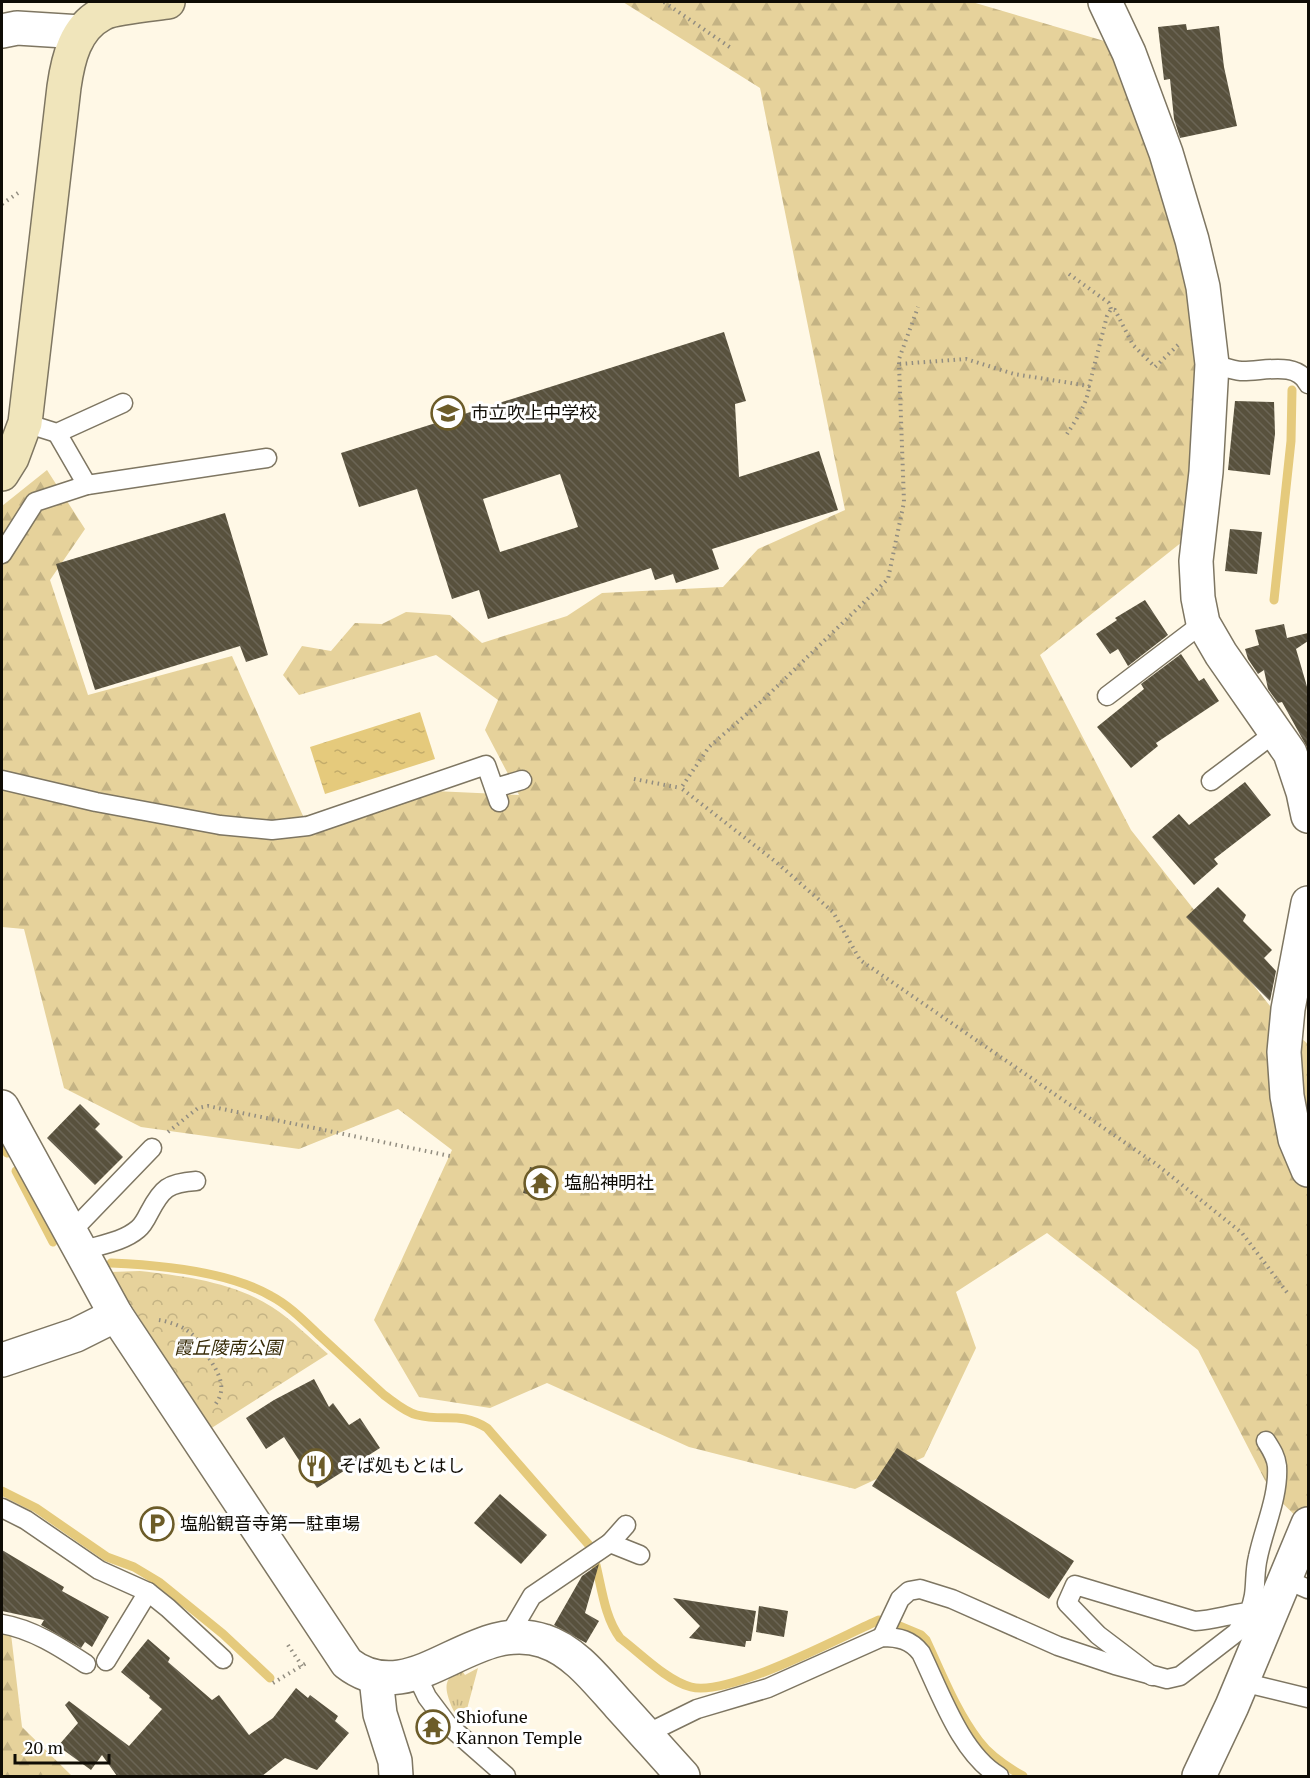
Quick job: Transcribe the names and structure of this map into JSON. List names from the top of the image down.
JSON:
{
  "parks": ["霞丘陵南公園"],
  "places": {
    "school or university": ["市立吹上中学校"],
    "temple": ["塩船神明社", "Shiofune Kannon Temple"],
    "restaurant": ["そば処もとはし"],
    "parking": ["塩船観音寺第一駐車場"]
  },
  "scale_bar": "20 m"
}
